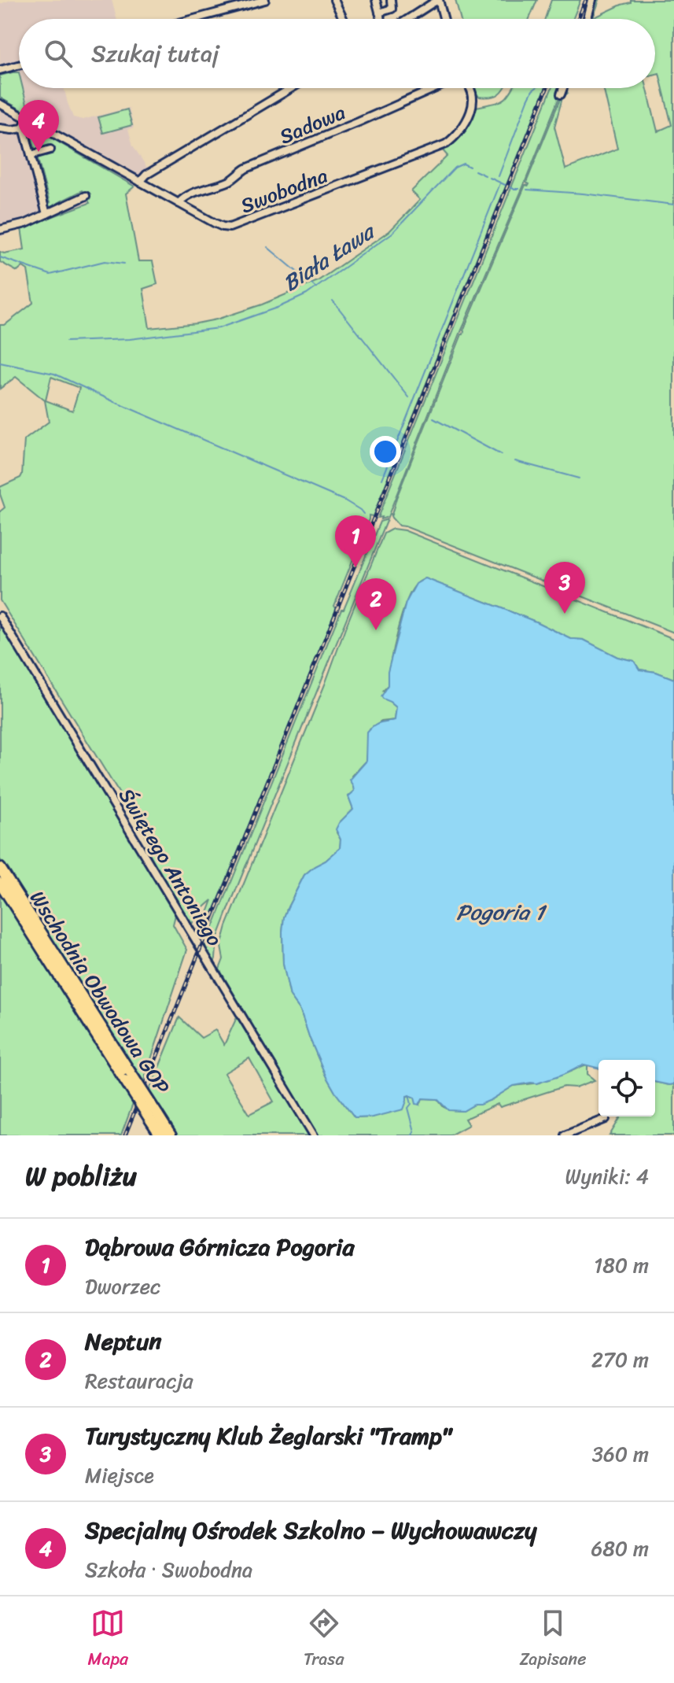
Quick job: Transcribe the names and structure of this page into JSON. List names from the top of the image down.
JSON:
{
  "streets": {
    "highway": ["Wschodnia Obwodowa GOP"],
    "street": ["Sadowa", "Swobodna", "Świętego Antoniego"]
  },
  "crossings": [
    ["Sadowa", "Swobodna"]
  ],
  "water": ["Biała Ława", "Pogoria 1"],
  "page": {
    "search": "Szukaj tutaj",
    "pins": [
      "4",
      "1",
      "3",
      "2"
    ],
    "heading": ["W pobliżu", "Wyniki: 4"],
    "list": [
      {
        "mark": "1",
        "name": "Dąbrowa Górnicza Pogoria",
        "note": "Dworzec",
        "value": "180 m"
      },
      {
        "mark": "2",
        "name": "Neptun",
        "note": "Restauracja",
        "value": "270 m"
      },
      {
        "mark": "3",
        "name": "Turystyczny Klub Żeglarski \"Tramp\"",
        "note": "Miejsce",
        "value": "360 m"
      },
      {
        "mark": "4",
        "name": "Specjalny Ośrodek Szkolno – Wychowawczy",
        "note": "Szkoła · Swobodna",
        "value": "680 m"
      }
    ],
    "nav": ["Mapa", "Trasa", "Zapisane"]
  }
}
